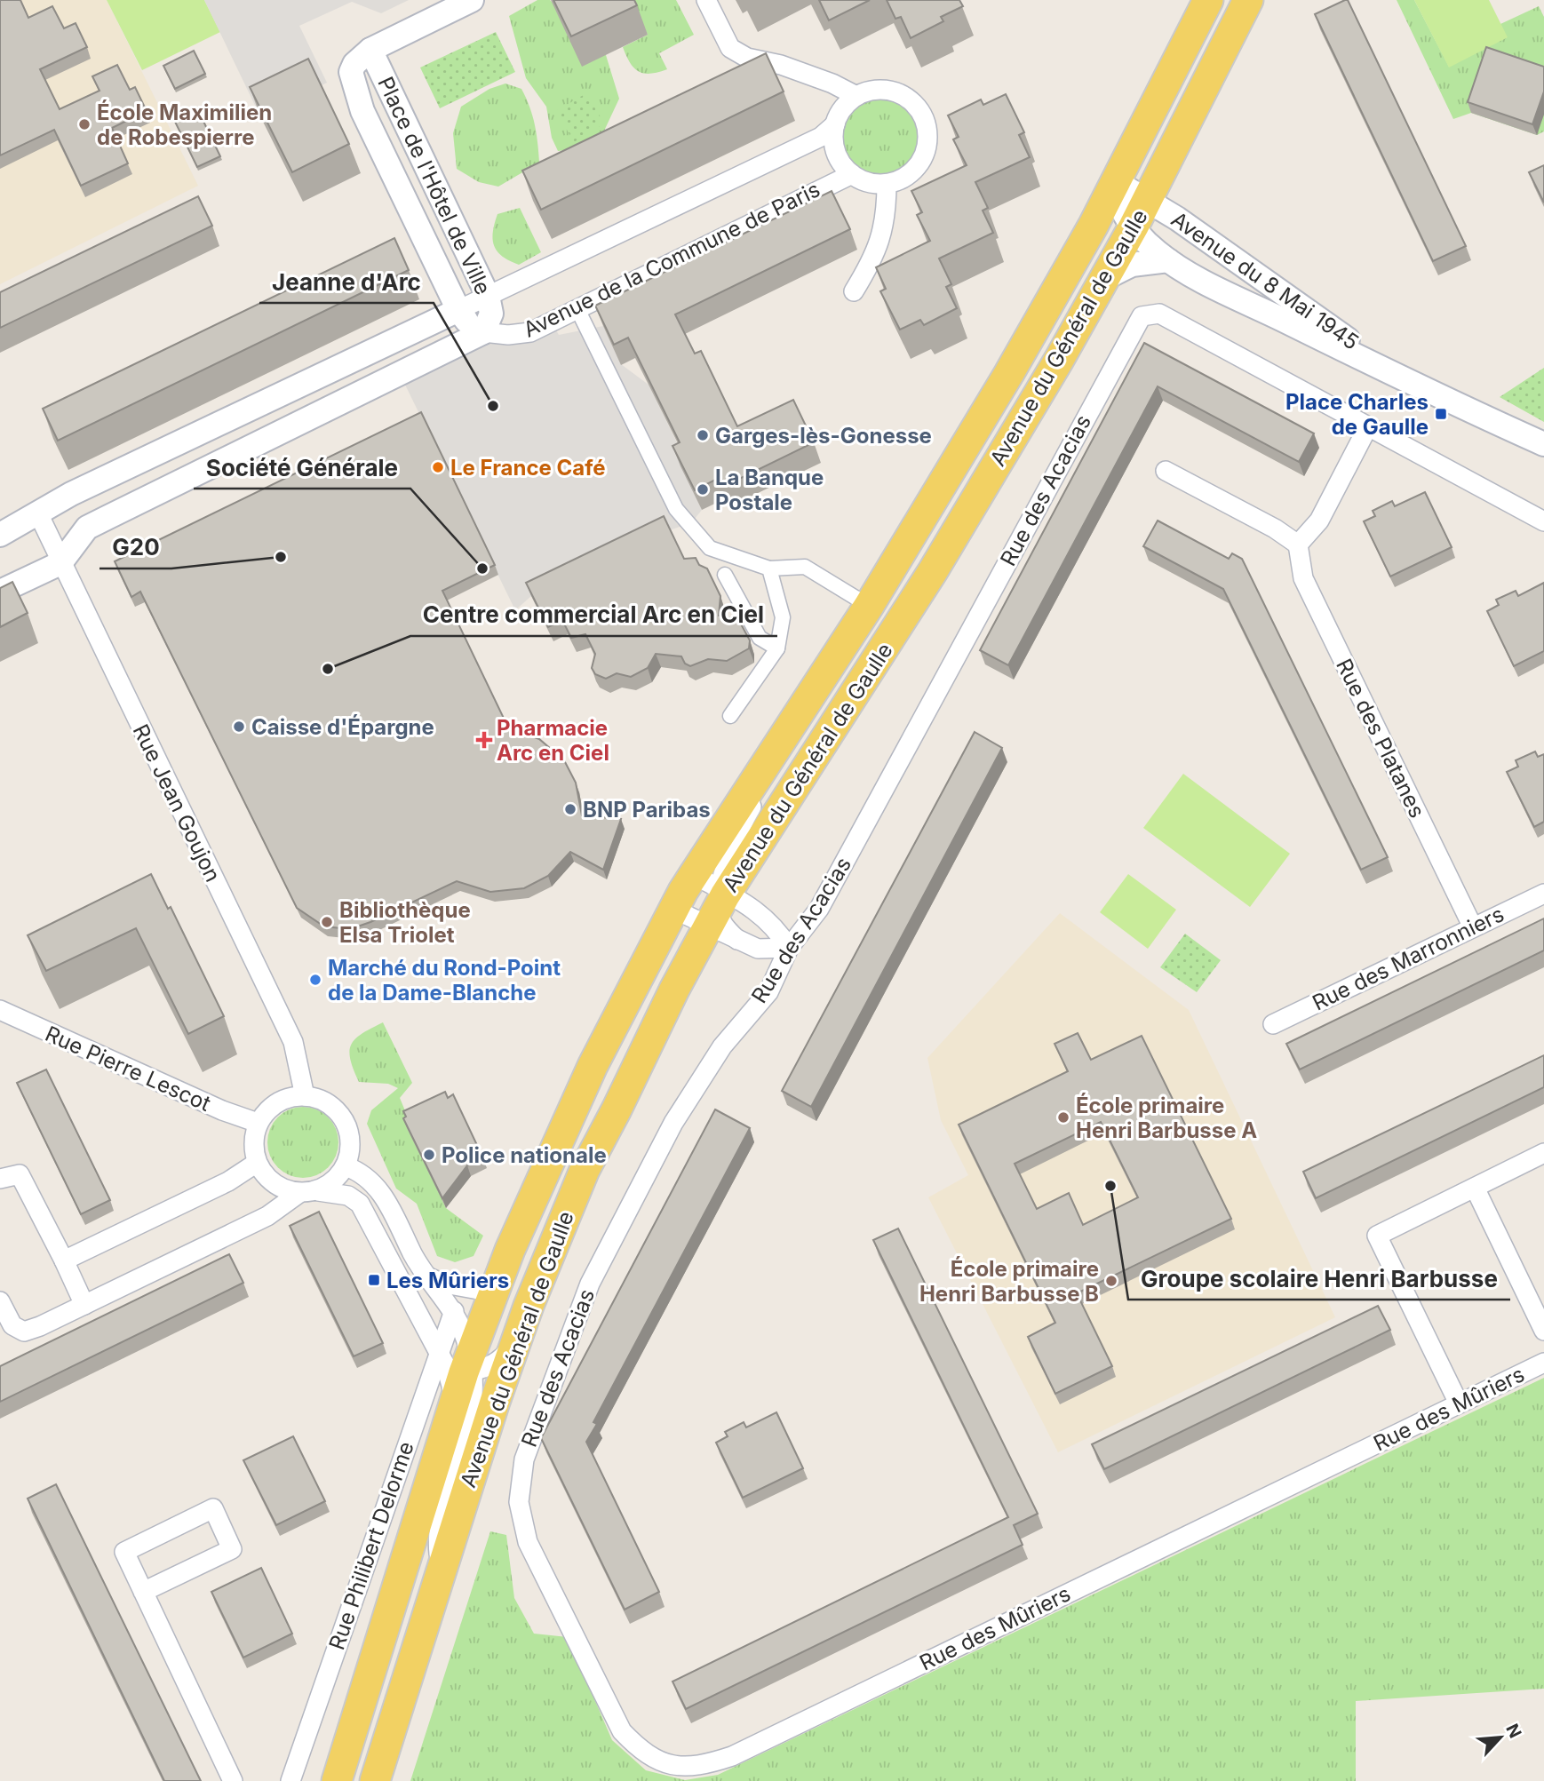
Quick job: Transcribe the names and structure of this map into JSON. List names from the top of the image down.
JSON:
{
  "streets": {
    "main road": ["Avenue du Général de Gaulle"],
    "street": [
      "Place de l'Hôtel de Ville",
      "Avenue de la Commune de Paris",
      "Avenue du 8 Mai 1945",
      "Rue des Acacias",
      "Rue des Platanes",
      "Rue Jean Goujon",
      "Rue des Marronniers",
      "Rue Pierre Lescot",
      "Rue des Mûriers",
      "Rue Philibert Delorme"
    ]
  },
  "crossings": [
    ["Place de l'Hôtel de Ville", "Avenue de la Commune de Paris"],
    ["Avenue de la Commune de Paris", "Rue Jean Goujon"],
    ["Avenue du 8 Mai 1945", "Avenue du Général de Gaulle"],
    ["Avenue du Général de Gaulle", "Rue Philibert Delorme"],
    ["Rue des Acacias", "Rue des Mûriers"],
    ["Rue des Platanes", "Rue des Marronniers"],
    ["Rue Jean Goujon", "Rue Pierre Lescot"]
  ],
  "places": {
    "other": [
      "École Maximilien de Robespierre",
      "Jeanne d'Arc",
      "Garges-lès-Gonesse",
      "Le France Café",
      "La Banque Postale",
      "G20",
      "Société Générale",
      "Centre commercial Arc en Ciel",
      "Caisse d'Épargne",
      "BNP Paribas",
      "Bibliothèque Elsa Triolet",
      "Marché du Rond-Point de la Dame-Blanche",
      "École primaire Henri Barbusse A",
      "Police nationale",
      "Groupe scolaire Henri Barbusse",
      "École primaire Henri Barbusse B"
    ],
    "transit": ["Place Charles de Gaulle", "Les Mûriers"],
    "health": ["Pharmacie Arc en Ciel"]
  },
  "north": "top right"
}
